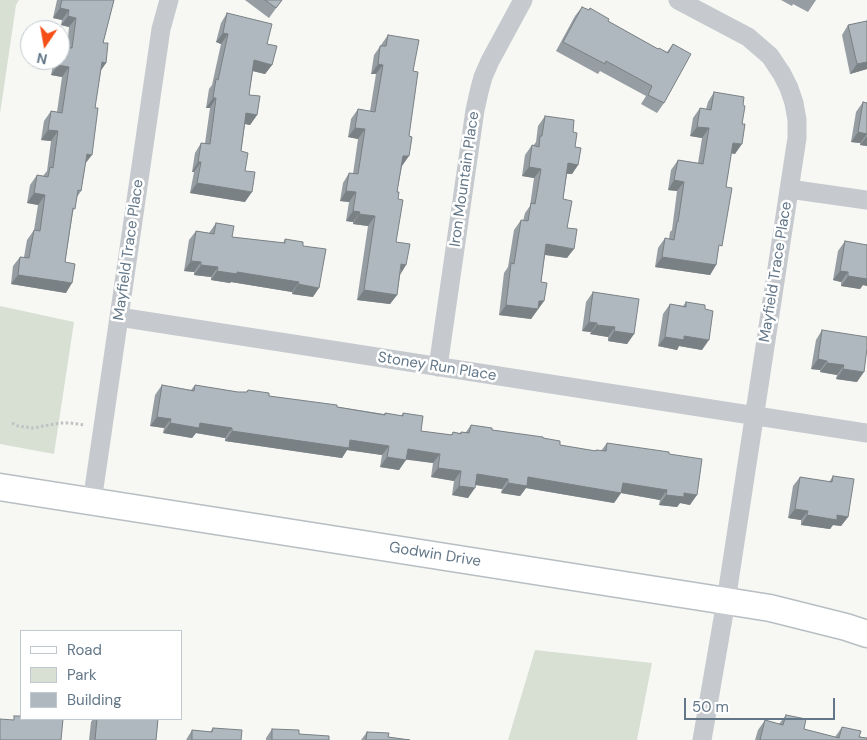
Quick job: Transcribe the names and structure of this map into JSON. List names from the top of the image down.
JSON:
{
  "streets": {
    "street": [
      "Iron Mountain Place",
      "Mayfield Trace Place",
      "Stoney Run Place",
      "Godwin Drive"
    ]
  },
  "crossings": [
    ["Iron Mountain Place", "Stoney Run Place"],
    ["Mayfield Trace Place", "Stoney Run Place"],
    ["Mayfield Trace Place", "Godwin Drive"]
  ],
  "legend": ["Road", "Park", "Building"],
  "scale_bar": "50 m",
  "north": "bottom"
}
